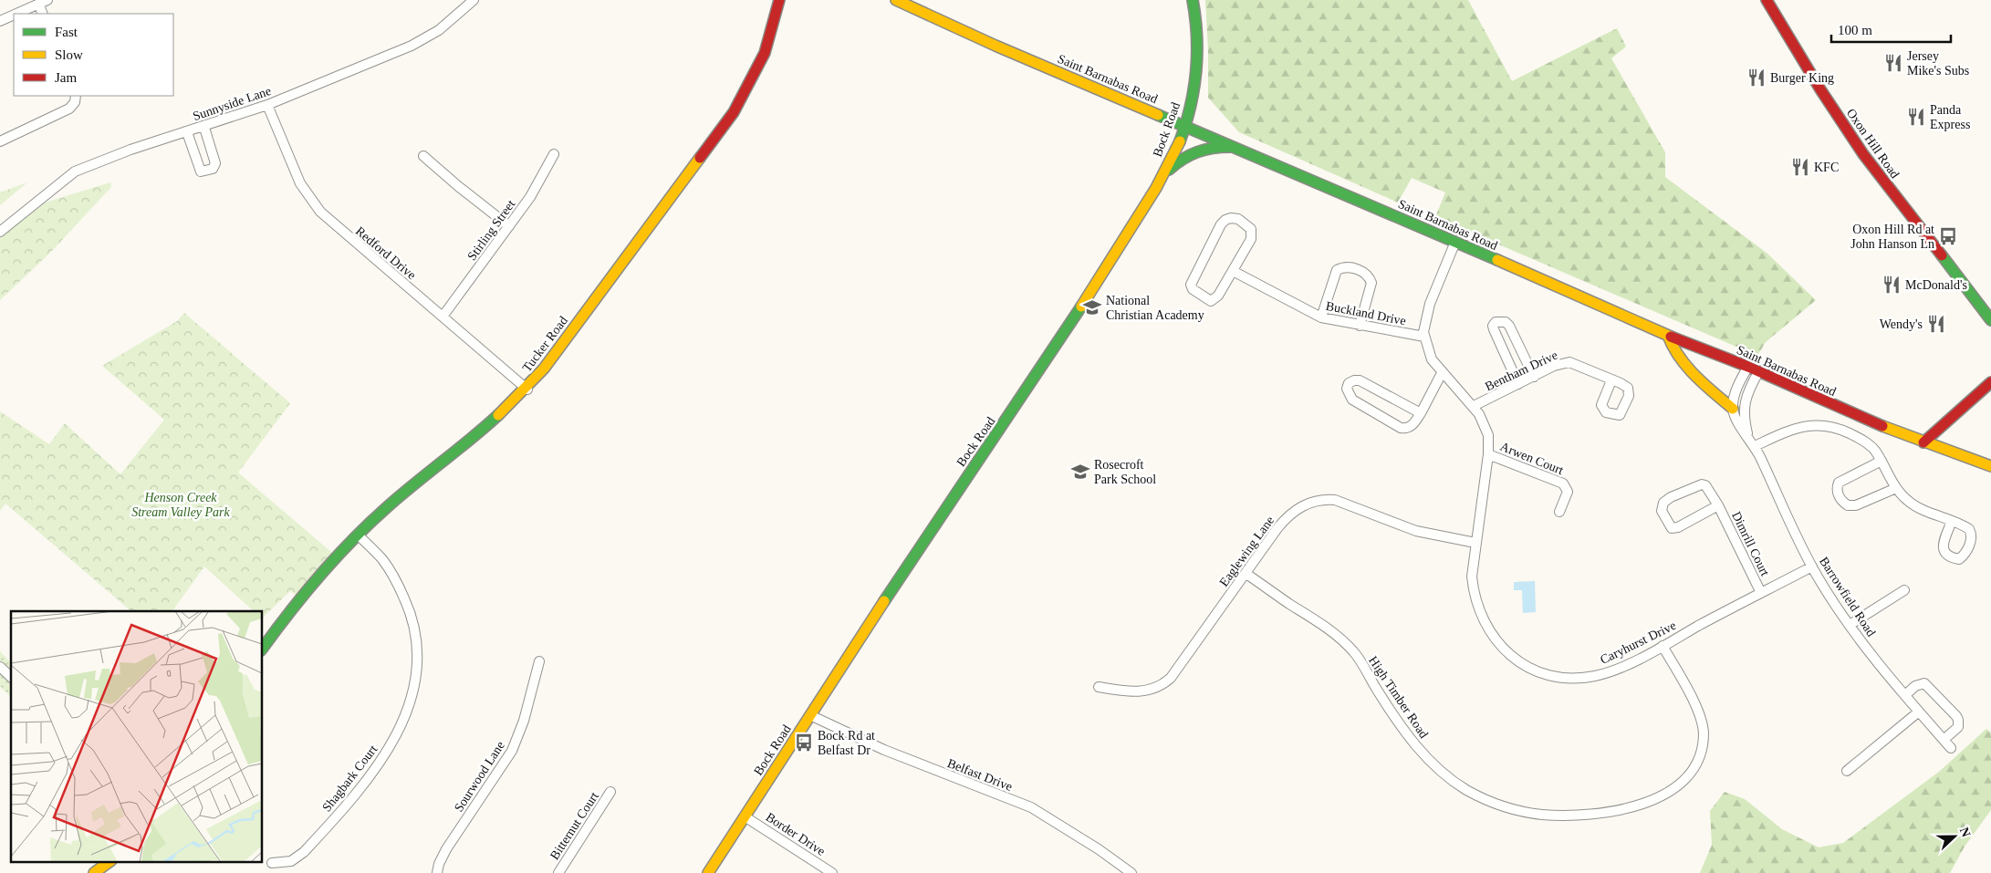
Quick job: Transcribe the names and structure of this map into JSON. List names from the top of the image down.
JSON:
{
  "streets": {
    "main road": [
      "Saint Barnabas Road",
      "Bock Road",
      "Oxon Hill Road",
      "Tucker Road"
    ],
    "street": [
      "Sunnyside Lane",
      "Stirling Street",
      "Redford Drive",
      "Buckland Drive",
      "Bentham Drive",
      "Arwen Court",
      "Dimrill Court",
      "Eaglewing Lane",
      "Barrowfield Road",
      "Caryhurst Drive",
      "High Timber Road",
      "Belfast Drive",
      "Sourwood Lane",
      "Shagbark Court",
      "Bitternut Court",
      "Border Drive"
    ]
  },
  "crossings": [
    ["Saint Barnabas Road", "Bock Road"],
    ["Saint Barnabas Road", "Barrowfield Road"],
    ["Sunnyside Lane", "Redford Drive"],
    ["Bock Road", "Belfast Drive"],
    ["Bock Road", "Border Drive"],
    ["Stirling Street", "Redford Drive"],
    ["Redford Drive", "Tucker Road"],
    ["Buckland Drive", "Caryhurst Drive"],
    ["Tucker Road", "Shagbark Court"],
    ["Bentham Drive", "Caryhurst Drive"],
    ["Arwen Court", "Caryhurst Drive"],
    ["Dimrill Court", "Caryhurst Drive"],
    ["Eaglewing Lane", "Caryhurst Drive"],
    ["Eaglewing Lane", "High Timber Road"],
    ["Barrowfield Road", "Caryhurst Drive"],
    ["Caryhurst Drive", "High Timber Road"]
  ],
  "parks": ["Henson Creek Stream Valley Park"],
  "places": {
    "restaurant": [
      "Jersey Mike's Subs",
      "Burger King",
      "Panda Express",
      "KFC",
      "McDonald's",
      "Wendy's"
    ],
    "bus stop": ["Oxon Hill Rd at John Hanson Ln", "Bock Rd at Belfast Dr"],
    "school or university": ["National Christian Academy", "Rosecroft Park School"]
  },
  "legend": ["Fast", "Slow", "Jam"],
  "scale_bar": "100 m",
  "north": "right"
}
